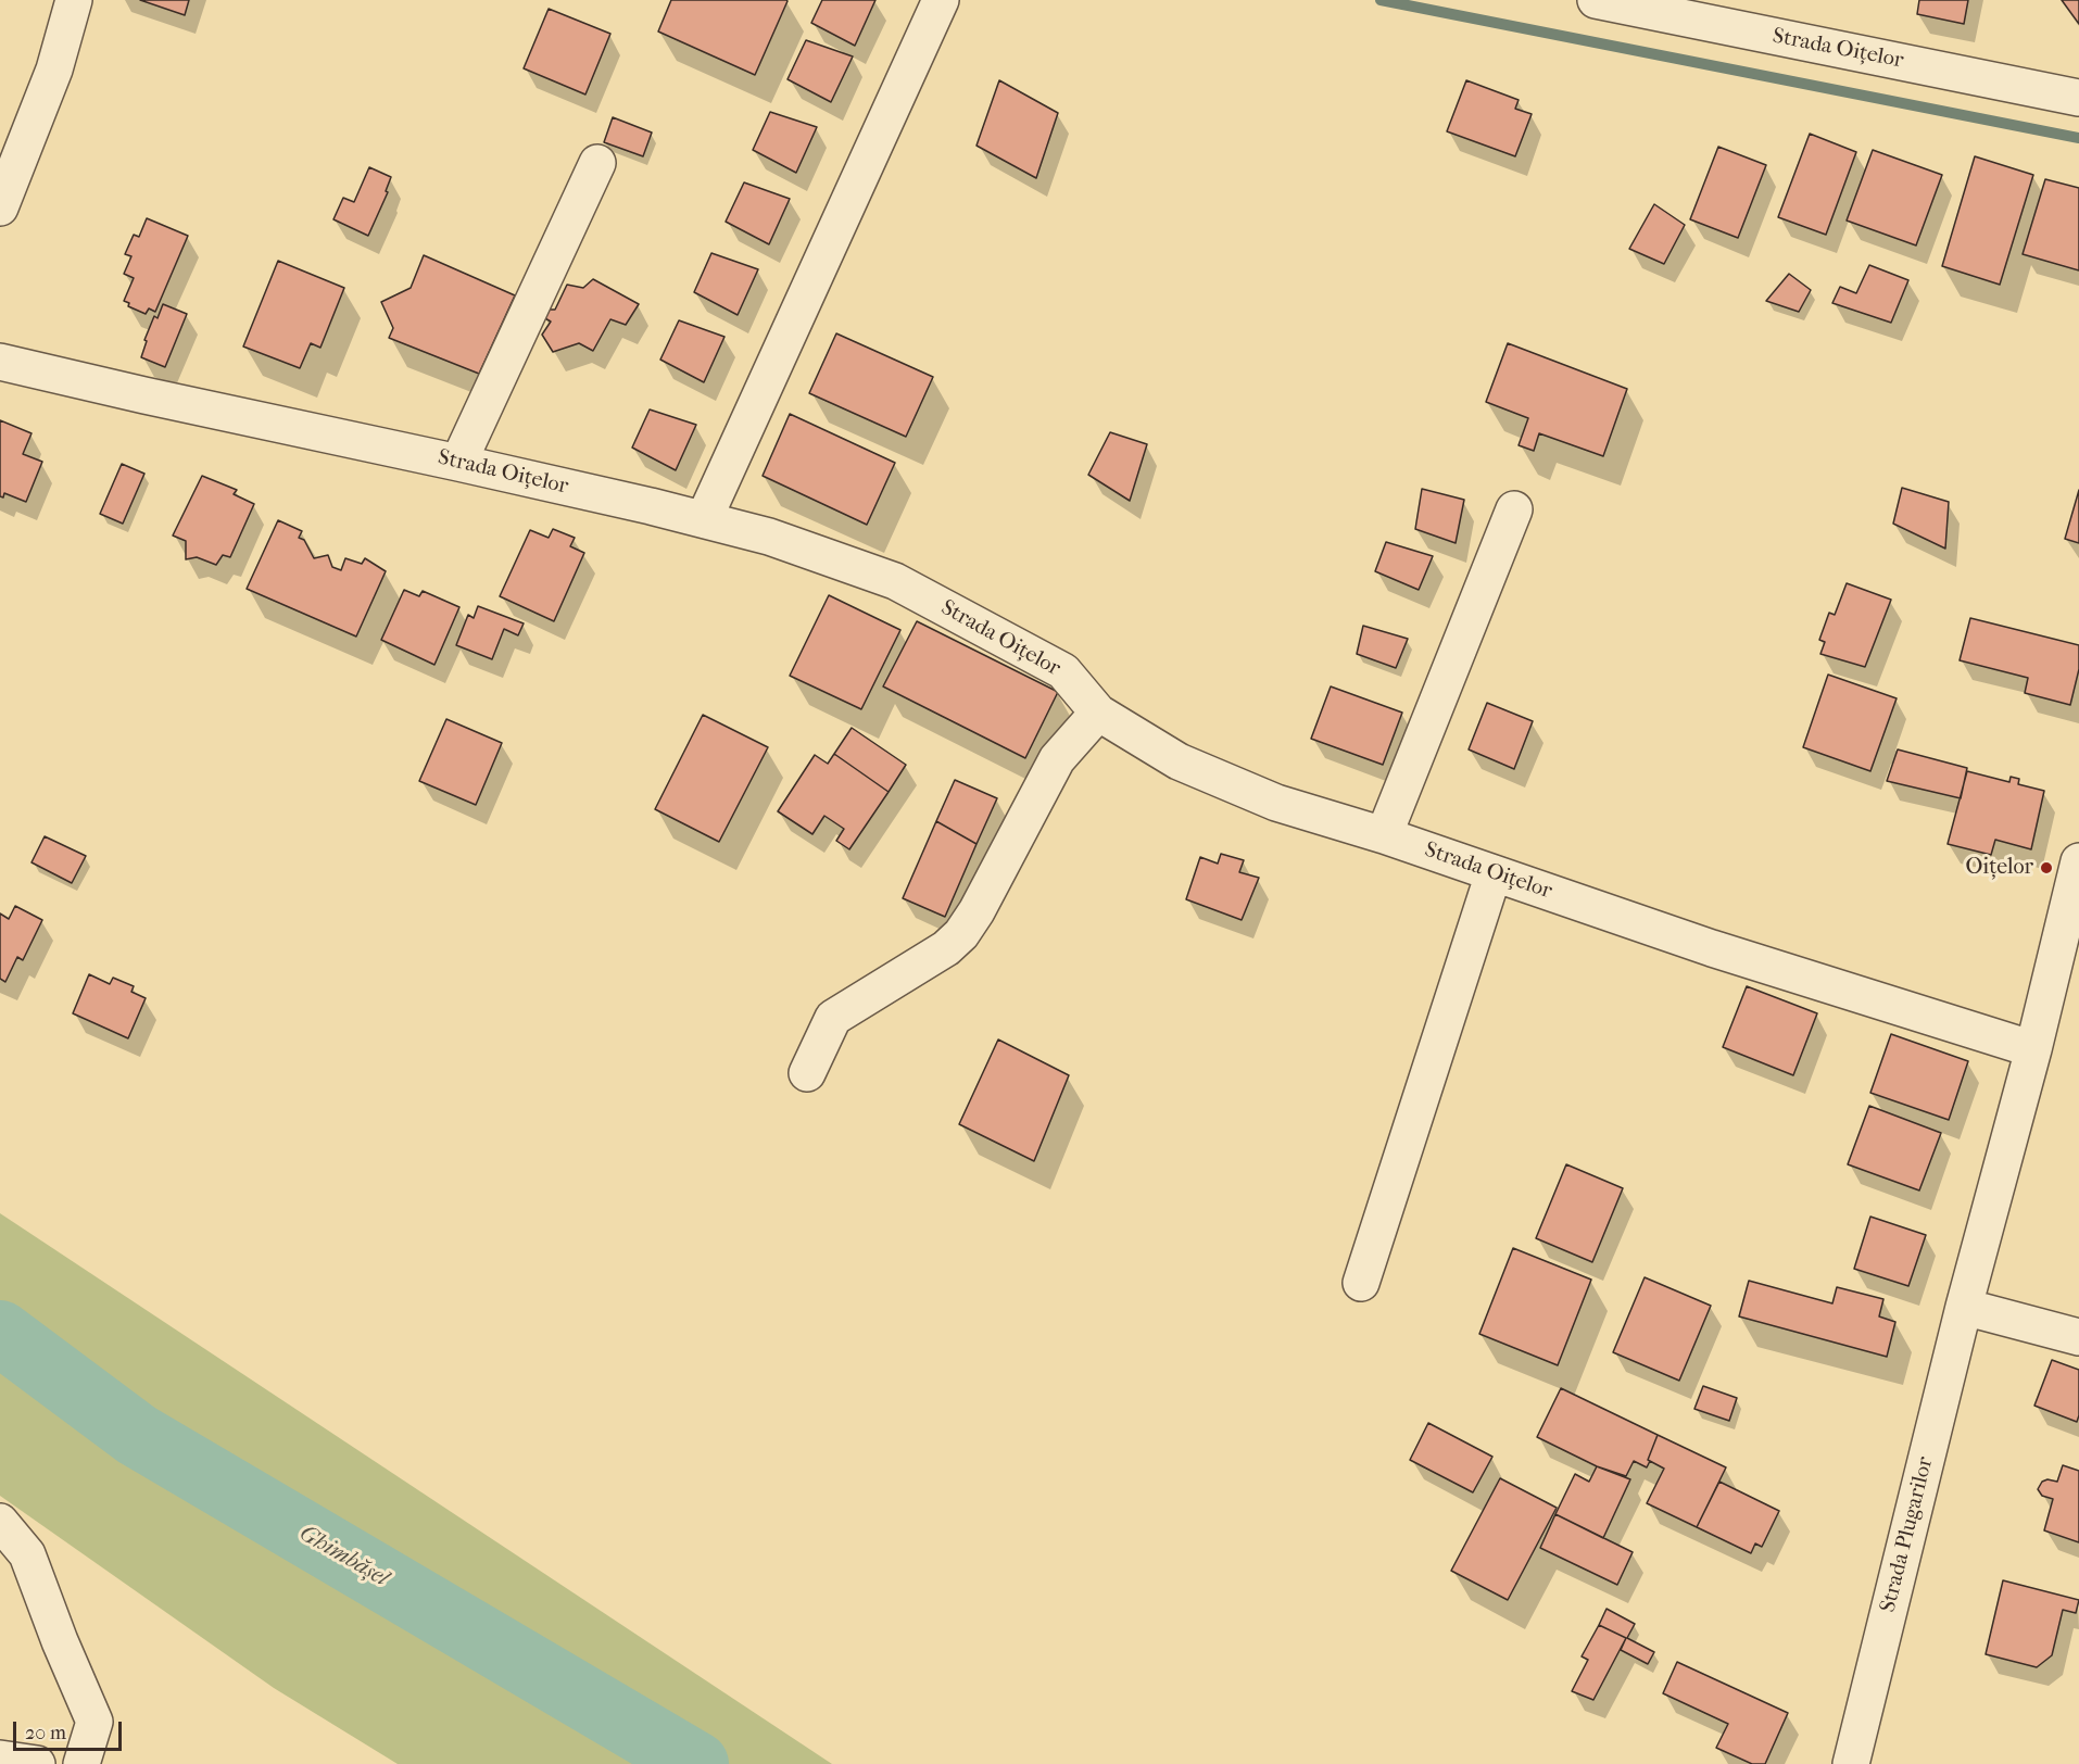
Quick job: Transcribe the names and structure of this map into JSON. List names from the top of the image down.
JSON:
{
  "streets": {
    "street": ["Strada Oițelor", "Strada Plugarilor"]
  },
  "crossings": [
    ["Strada Oițelor", "Strada Plugarilor"]
  ],
  "water": ["Ghimbășel"],
  "places": ["Oițelor"],
  "scale_bar": "20 m"
}
